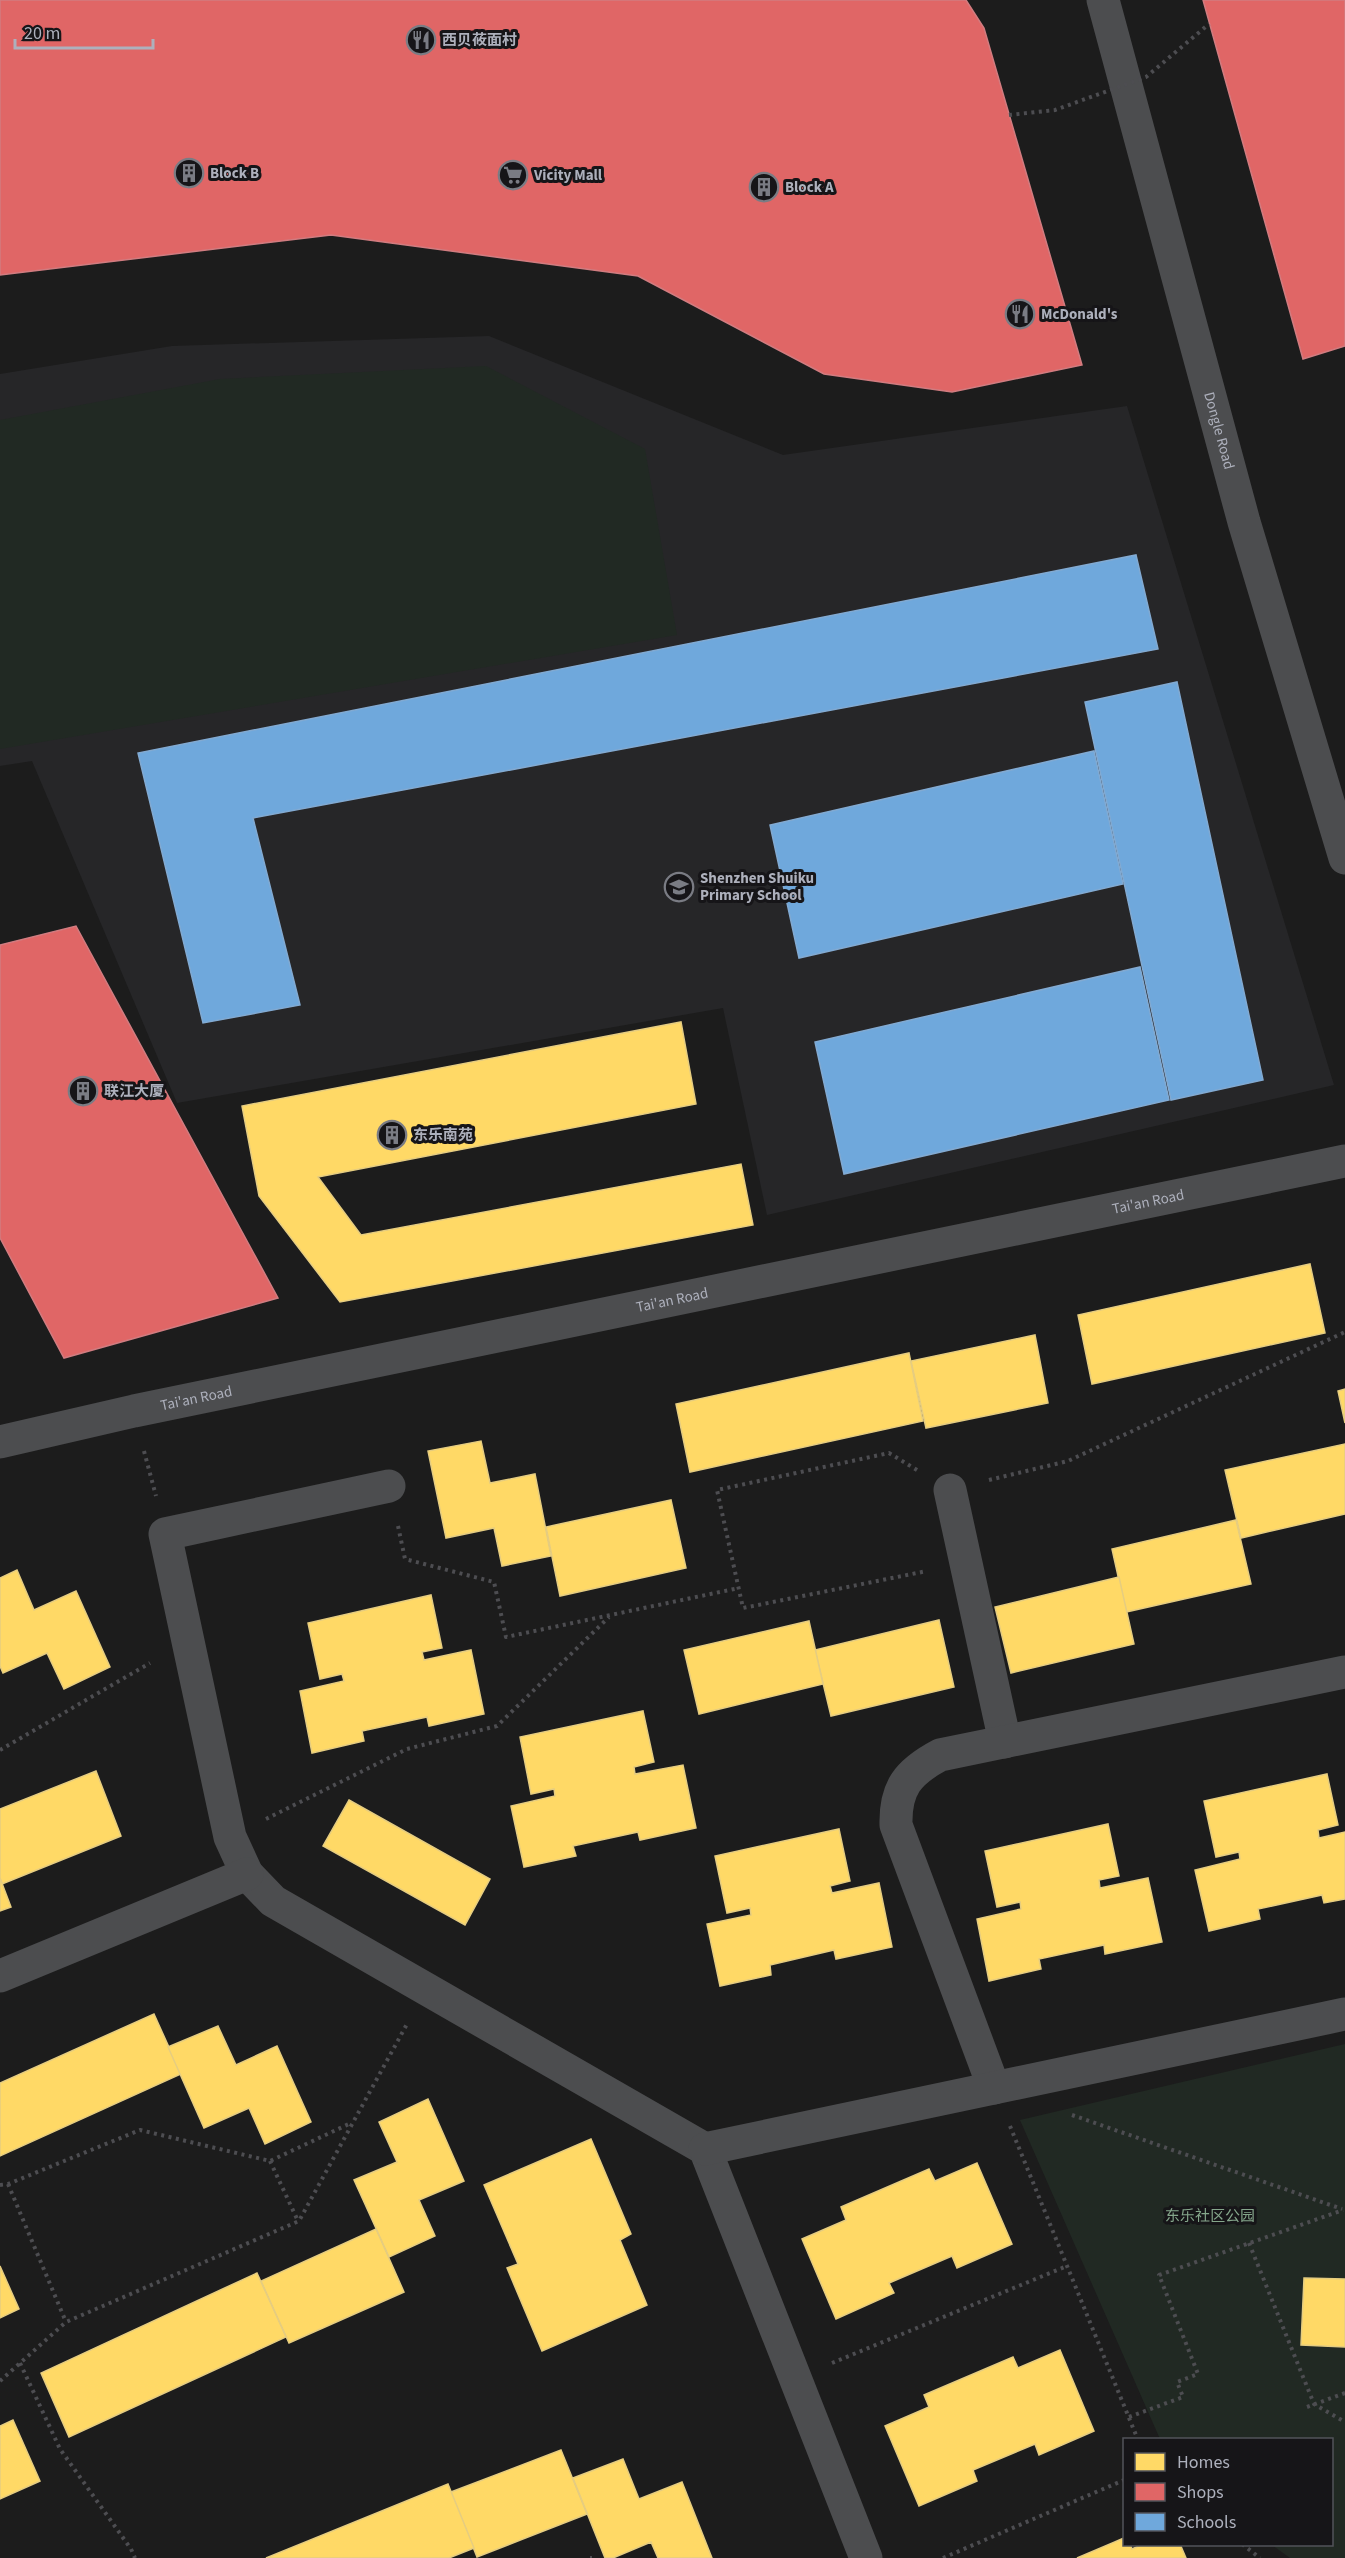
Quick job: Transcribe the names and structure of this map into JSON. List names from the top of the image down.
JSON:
{
  "streets": {
    "street": ["Dongle Road", "Tai'an Road"]
  },
  "parks": ["东乐社区公园"],
  "places": {
    "restaurant": ["西贝莜面村", "McDonald's"],
    "building": [
      "Block B",
      "Block A",
      "联江大厦",
      "东乐南苑"
    ],
    "supermarket": ["Vicity Mall"],
    "school or university": ["Shenzhen Shuiku Primary School"]
  },
  "legend": ["Homes", "Shops", "Schools"],
  "scale_bar": "20 m"
}
